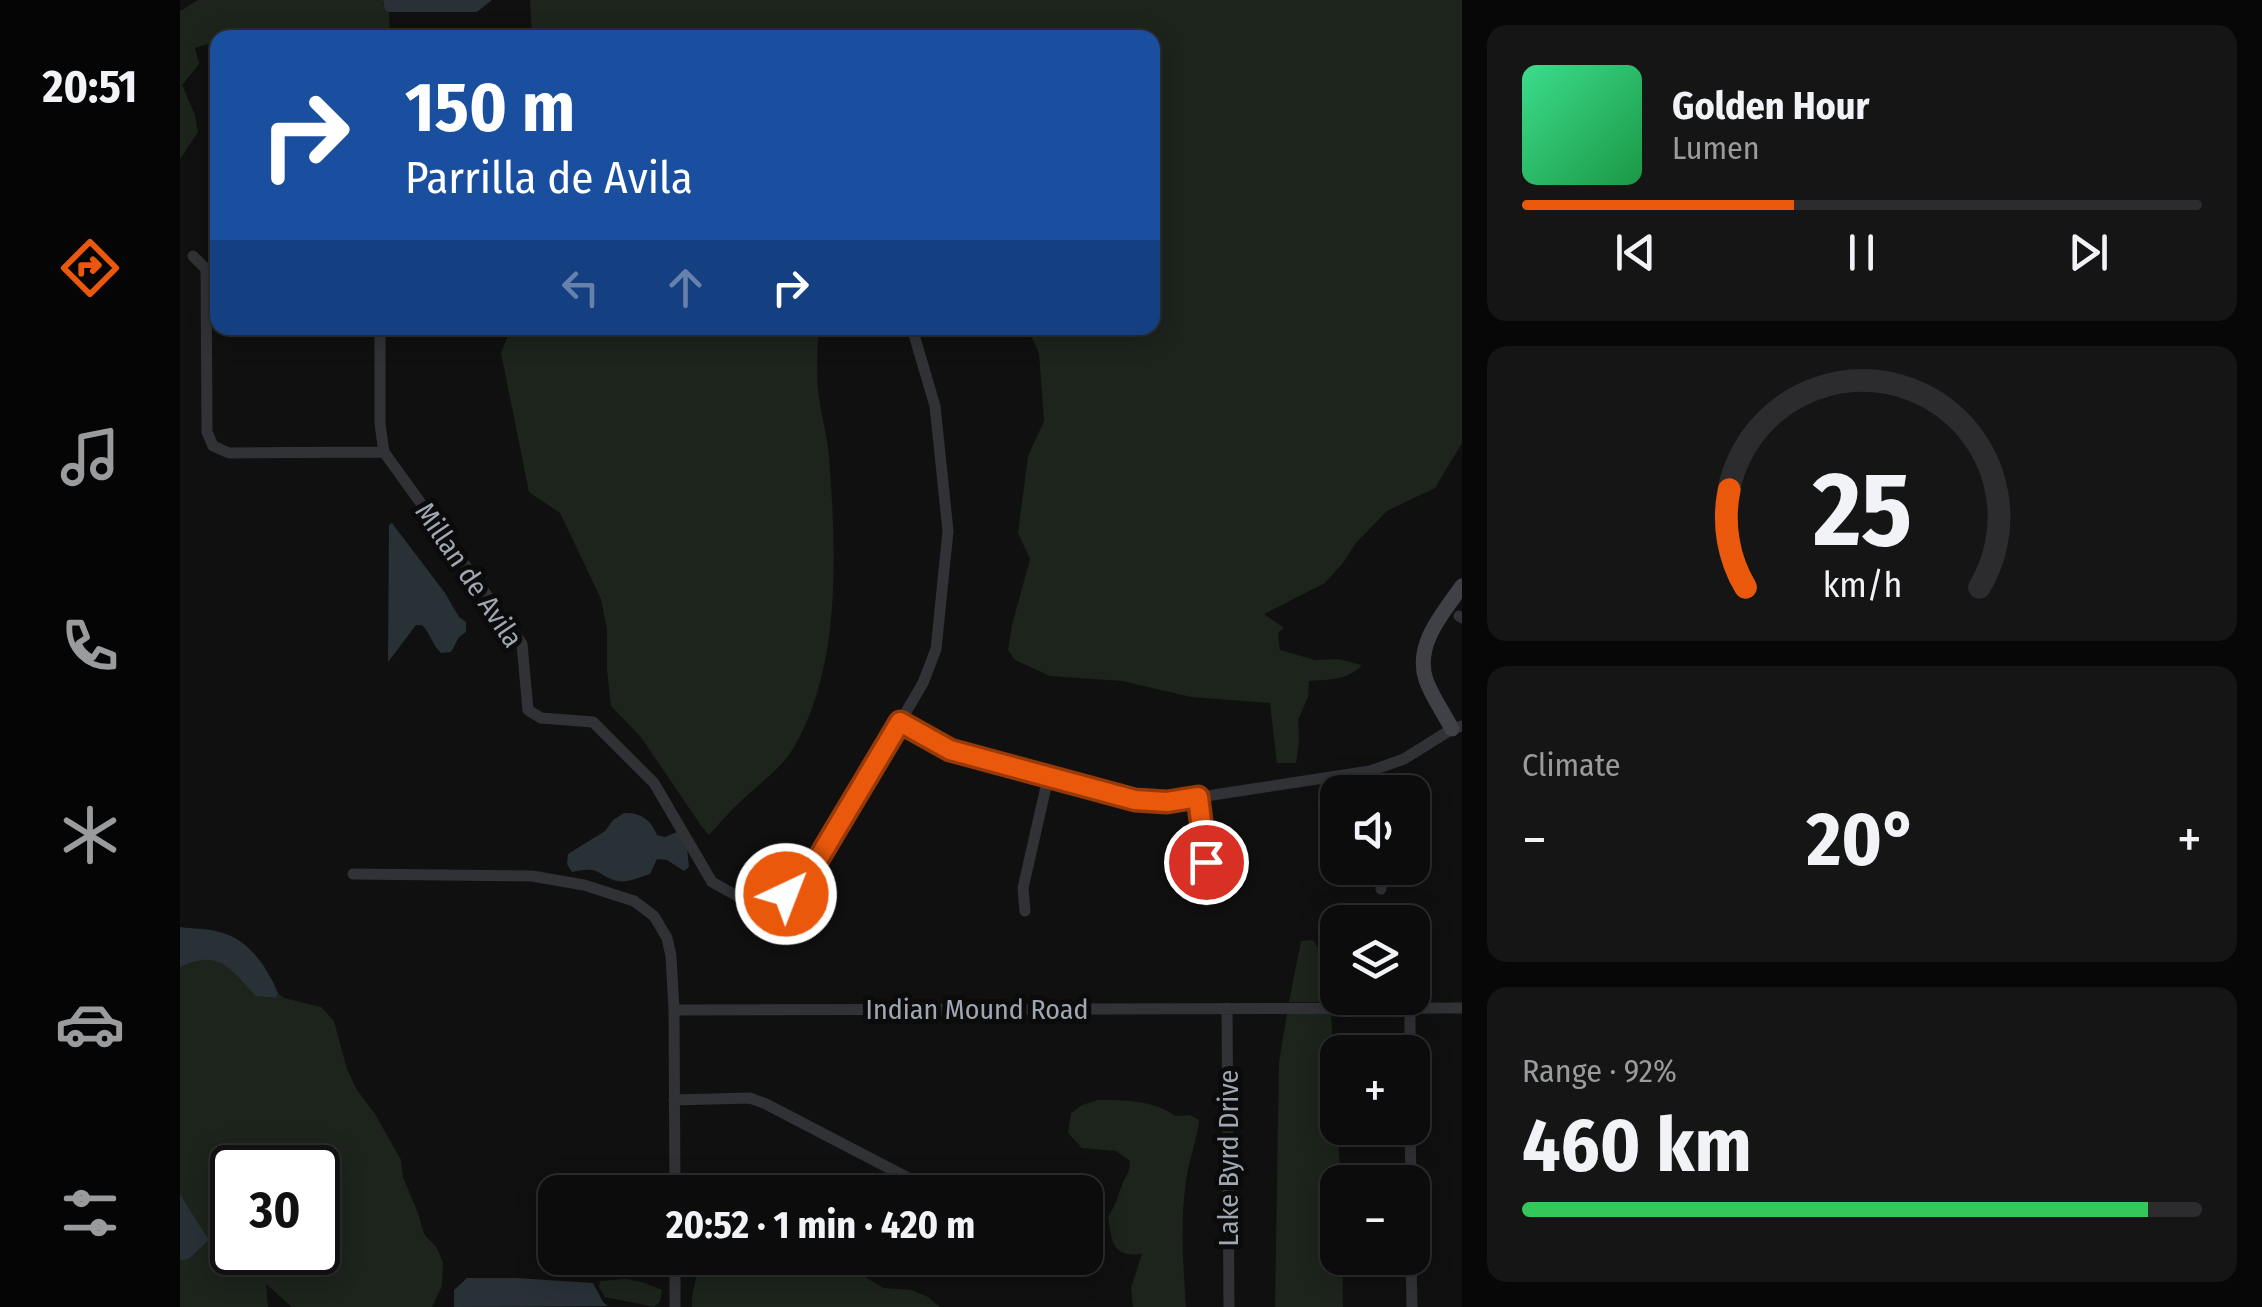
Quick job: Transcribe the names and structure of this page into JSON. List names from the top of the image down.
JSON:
{
  "streets": {
    "street": ["Millan de Avila", "Indian Mound Road", "Lake Byrd Drive"]
  },
  "crossings": [
    ["Indian Mound Road", "Lake Byrd Drive"]
  ],
  "page": {
    "tabs": "20:51",
    "turn": ["150 m", "Parrilla de Avila"],
    "song": ["Golden Hour", "Lumen"],
    "tile": [
      "Climate",
      ["Range · 92%", "460 km"]
    ],
    "map_buttons": ["+", "−"],
    "heat": ["−", "20°", "+"],
    "limit": "30",
    "trip": "20:52 · 1 min · 420 m",
    "gauge": ["25", "km/h"]
  }
}
